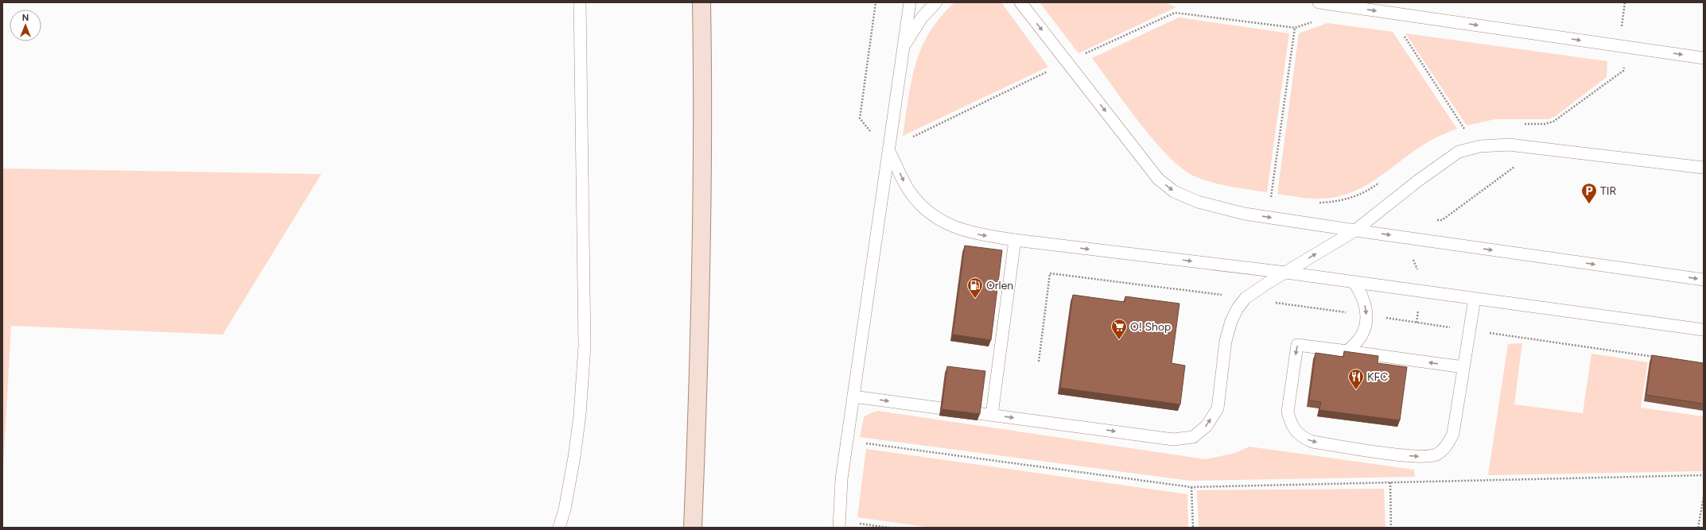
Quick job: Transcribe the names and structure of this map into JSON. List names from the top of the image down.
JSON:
{
  "places": {
    "parking": ["TIR"],
    "fuel station": ["Orlen"],
    "supermarket": ["O! Shop"],
    "restaurant": ["KFC"]
  },
  "north": "top"
}
